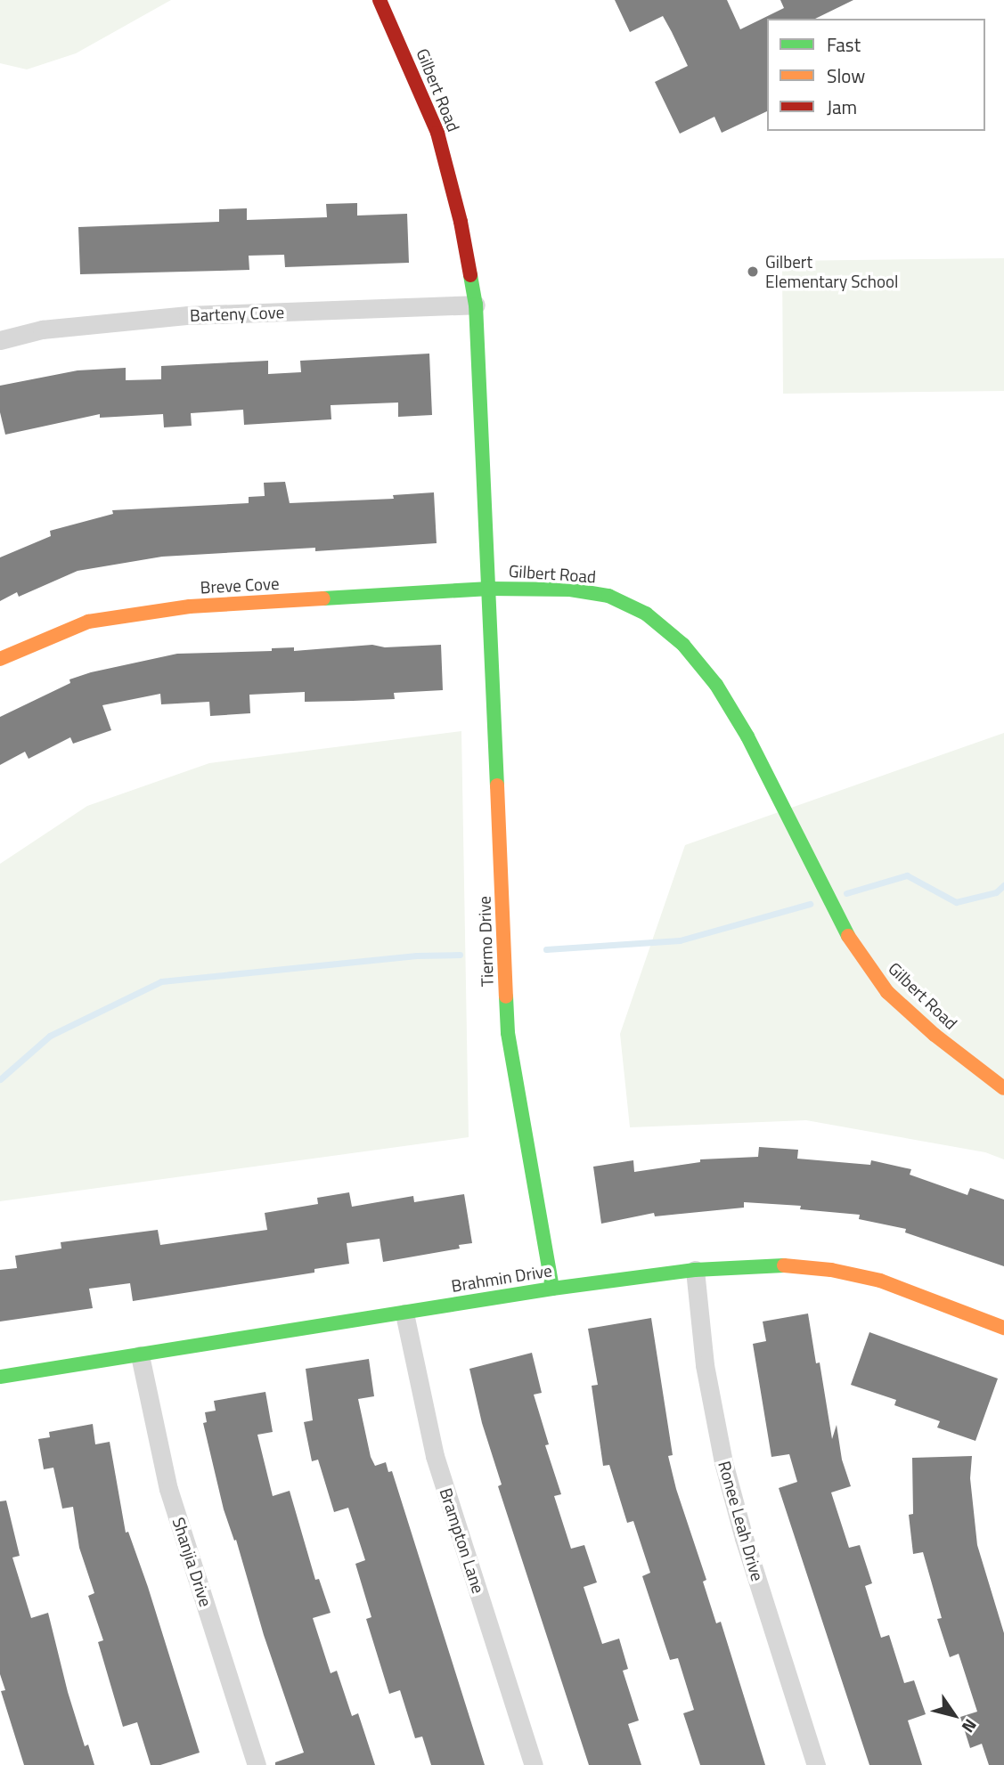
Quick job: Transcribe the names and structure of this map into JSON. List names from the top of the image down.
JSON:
{
  "streets": {
    "street": [
      "Gilbert Road",
      "Barteny Cove",
      "Breve Cove",
      "Tiermo Drive",
      "Brahmin Drive",
      "Ronee Leah Drive",
      "Brampton Lane",
      "Shanjia Drive"
    ]
  },
  "crossings": [
    ["Gilbert Road", "Barteny Cove"],
    ["Gilbert Road", "Breve Cove"],
    ["Gilbert Road", "Tiermo Drive"],
    ["Breve Cove", "Tiermo Drive"],
    ["Tiermo Drive", "Brahmin Drive"],
    ["Brahmin Drive", "Ronee Leah Drive"],
    ["Brahmin Drive", "Brampton Lane"],
    ["Brahmin Drive", "Shanjia Drive"]
  ],
  "places": ["Gilbert Elementary School"],
  "legend": ["Fast", "Slow", "Jam"],
  "north": "bottom right"
}
